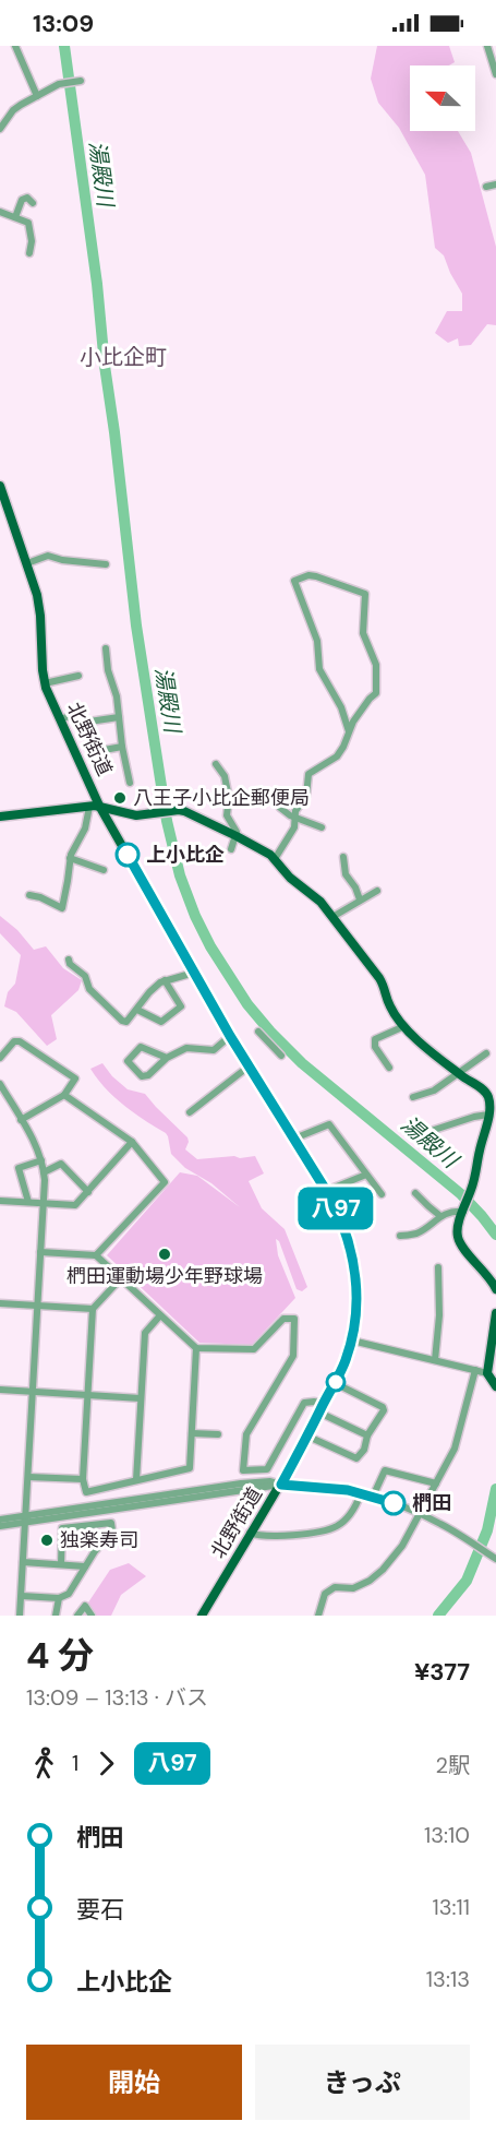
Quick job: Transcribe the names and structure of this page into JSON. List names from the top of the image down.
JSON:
{
  "streets": {
    "main road": ["北野街道"]
  },
  "districts": ["小比企町"],
  "water": ["湯殿川"],
  "places": [
    "八王子小比企郵便局",
    "上小比企",
    "椚田運動場少年野球場",
    "椚田",
    "独楽寿司"
  ],
  "lines": ["bus line 八97"],
  "north": "left",
  "page": {
    "status": "13:09",
    "on_map": "八97",
    "heading": ["4 分", "13:09 – 13:13 · バス", "¥377"],
    "legs": ["1", "八97", "2駅"],
    "list": [
      {
        "name": "椚田",
        "value": "13:10"
      },
      {
        "name": "要石",
        "value": "13:11"
      },
      {
        "name": "上小比企",
        "value": "13:13"
      }
    ],
    "buttons": ["開始", "きっぷ"]
  }
}
